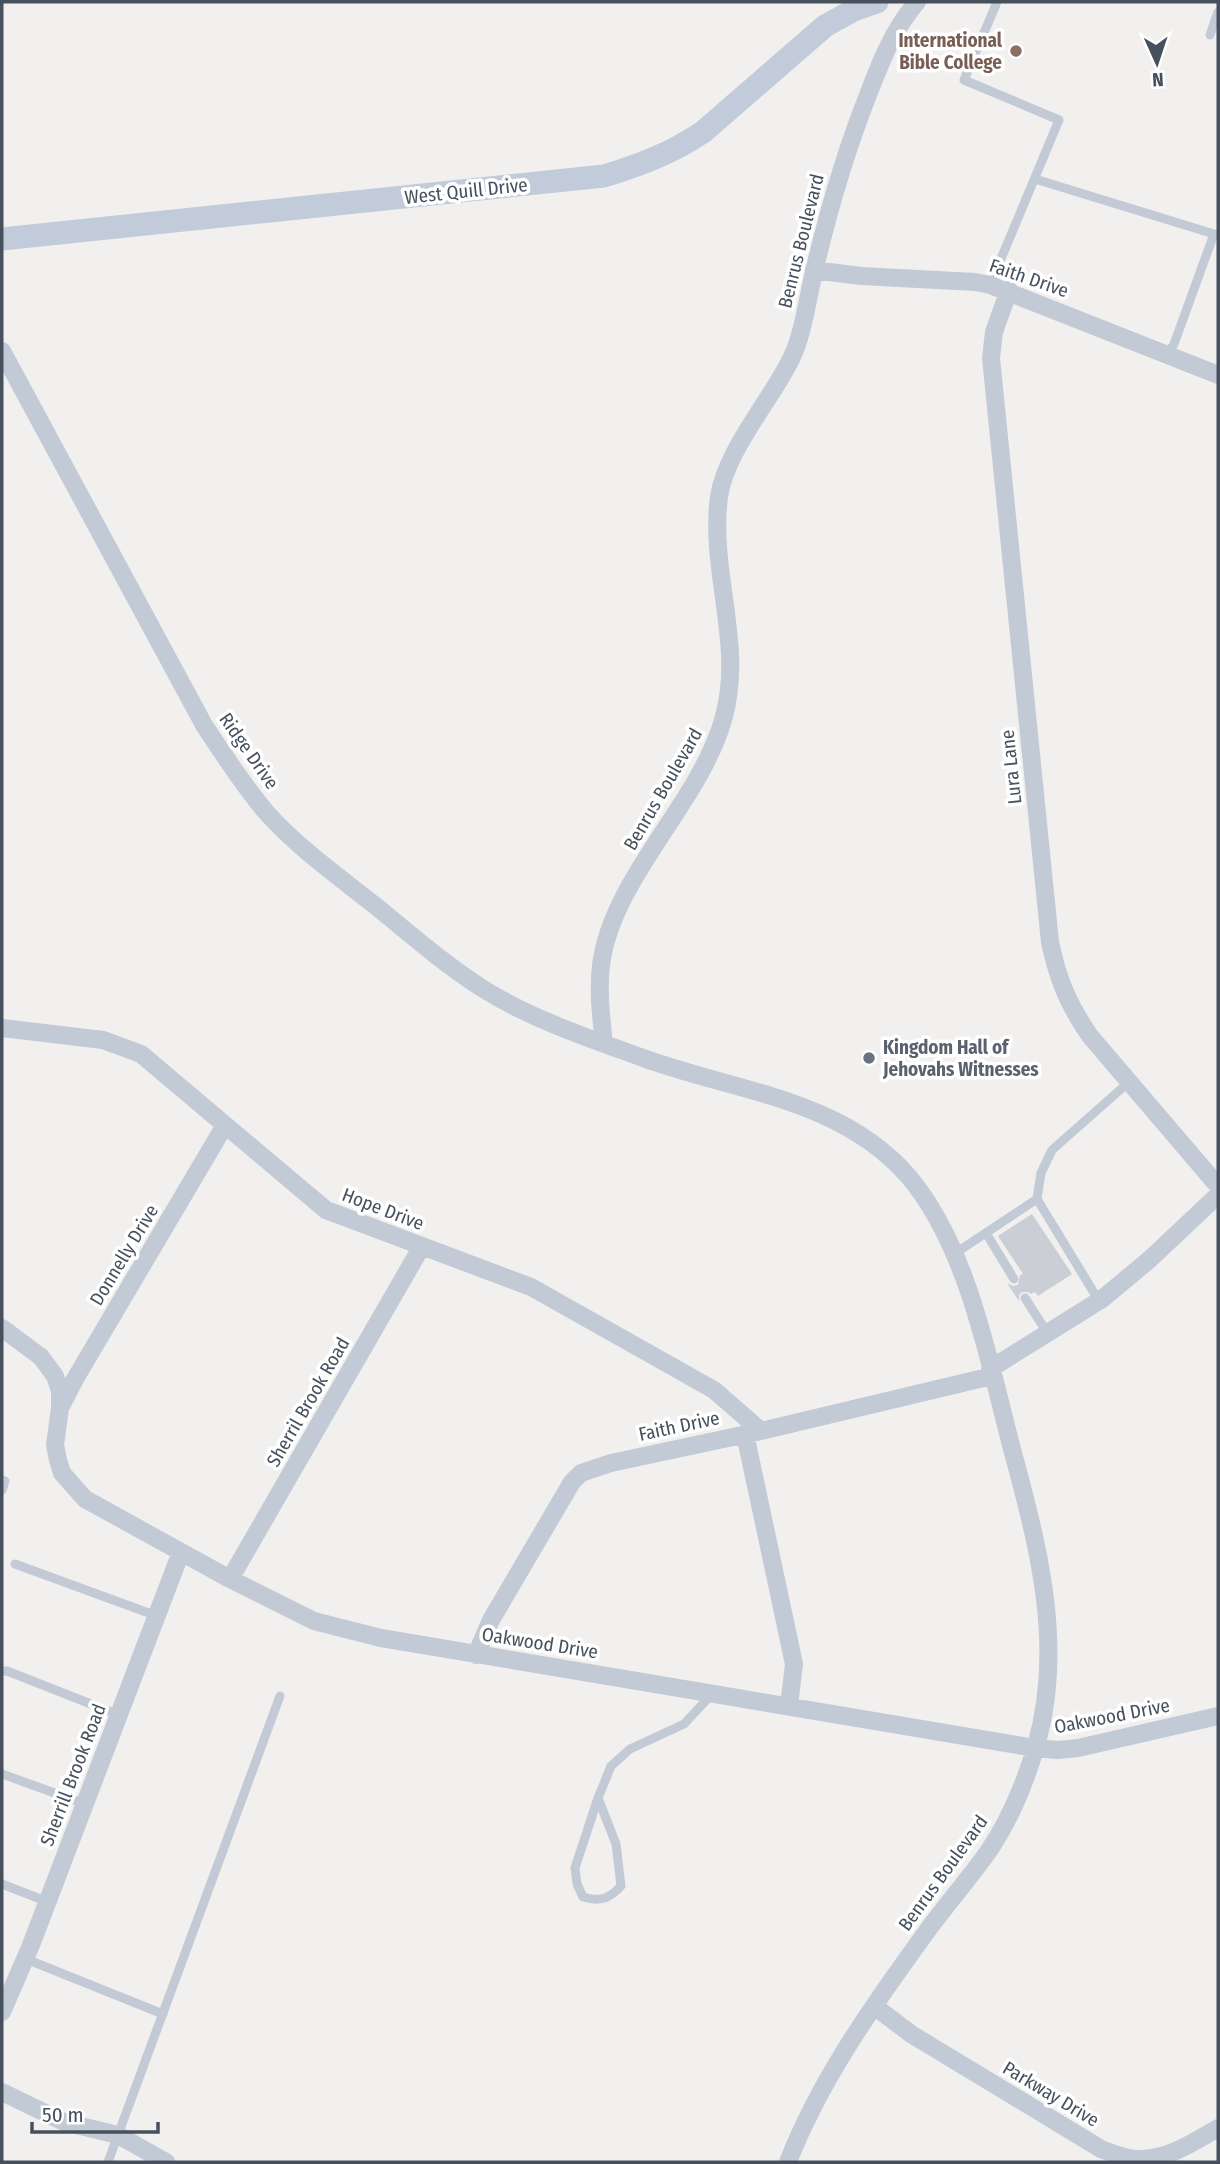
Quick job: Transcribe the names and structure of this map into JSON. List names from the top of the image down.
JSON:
{
  "streets": {
    "street": [
      "West Quill Drive",
      "Benrus Boulevard",
      "Faith Drive",
      "Ridge Drive",
      "Lura Lane",
      "Hope Drive",
      "Donnelly Drive",
      "Sherril Brook Road",
      "Oakwood Drive",
      "Sherrill Brook Road",
      "Parkway Drive"
    ]
  },
  "crossings": [
    ["Benrus Boulevard", "Faith Drive"],
    ["Benrus Boulevard", "Ridge Drive"],
    ["Benrus Boulevard", "Oakwood Drive"],
    ["Benrus Boulevard", "Parkway Drive"],
    ["Faith Drive", "Lura Lane"],
    ["Faith Drive", "Hope Drive"],
    ["Faith Drive", "Oakwood Drive"],
    ["Hope Drive", "Donnelly Drive"],
    ["Hope Drive", "Sherril Brook Road"],
    ["Donnelly Drive", "Oakwood Drive"],
    ["Sherril Brook Road", "Oakwood Drive"],
    ["Oakwood Drive", "Sherrill Brook Road"]
  ],
  "places": ["International Bible College", "Kingdom Hall of Jehovahs Witnesses"],
  "scale_bar": "50 m",
  "north": "bottom"
}
